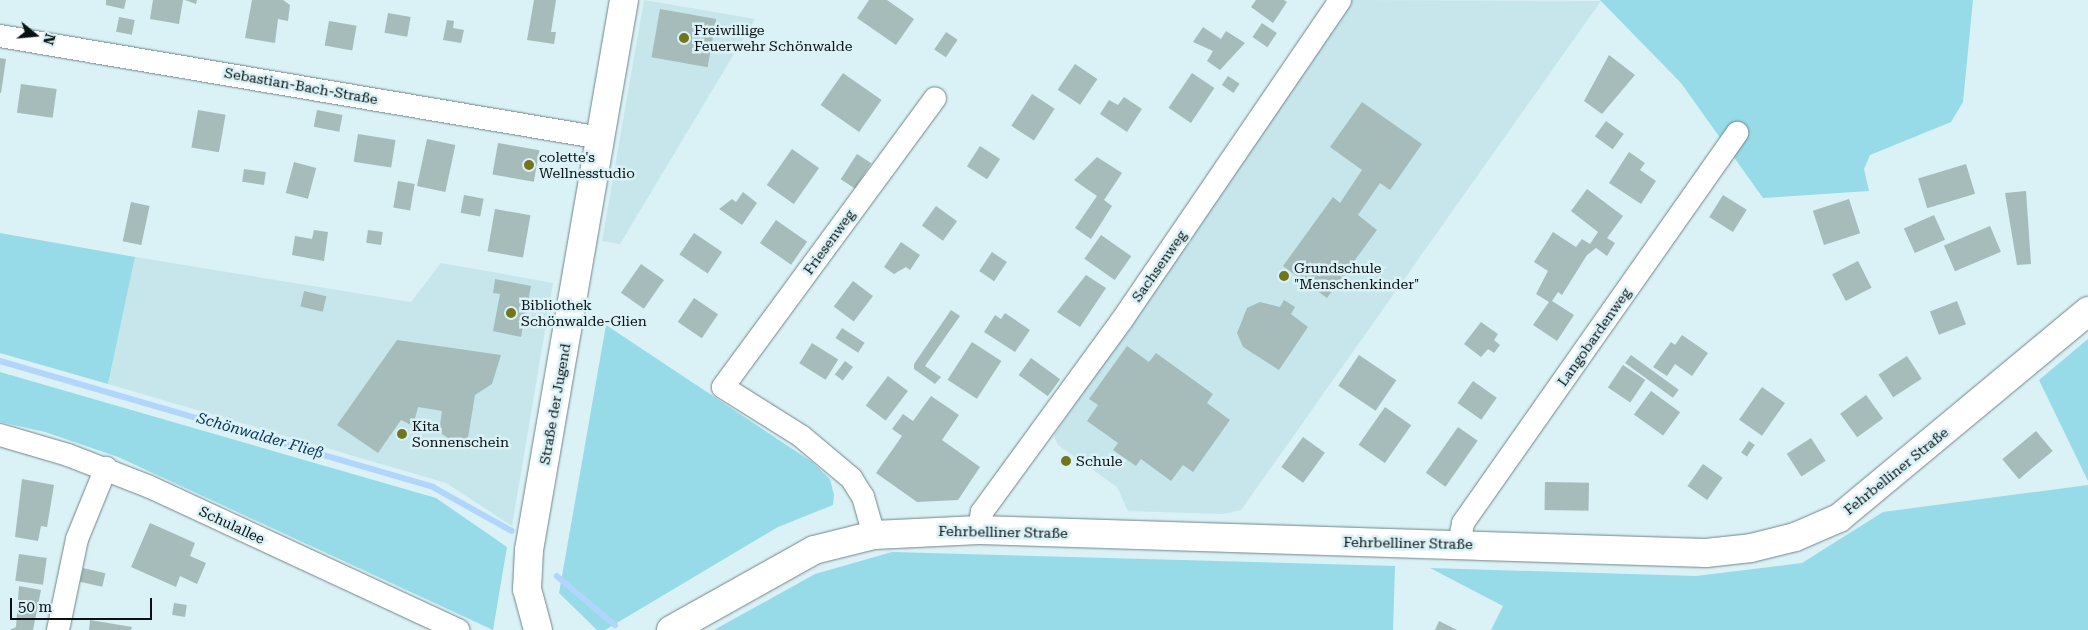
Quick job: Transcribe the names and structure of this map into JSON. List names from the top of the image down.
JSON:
{
  "streets": {
    "main road": ["Straße der Jugend", "Fehrbelliner Straße"],
    "street": [
      "Sebastian-Bach-Straße",
      "Friesenweg",
      "Sachsenweg",
      "Langobardenweg",
      "Schulallee"
    ]
  },
  "crossings": [
    ["Sebastian-Bach-Straße", "Straße der Jugend"],
    ["Friesenweg", "Fehrbelliner Straße"],
    ["Sachsenweg", "Fehrbelliner Straße"],
    ["Langobardenweg", "Fehrbelliner Straße"]
  ],
  "water": ["Schönwalder Fließ"],
  "places": [
    "Freiwillige Feuerwehr Schönwalde",
    "colette's Wellnesstudio",
    "Grundschule \"Menschenkinder\"",
    "Bibliothek Schönwalde-Glien",
    "Kita Sonnenschein",
    "Schule"
  ],
  "scale_bar": "50 m",
  "north": "right"
}
